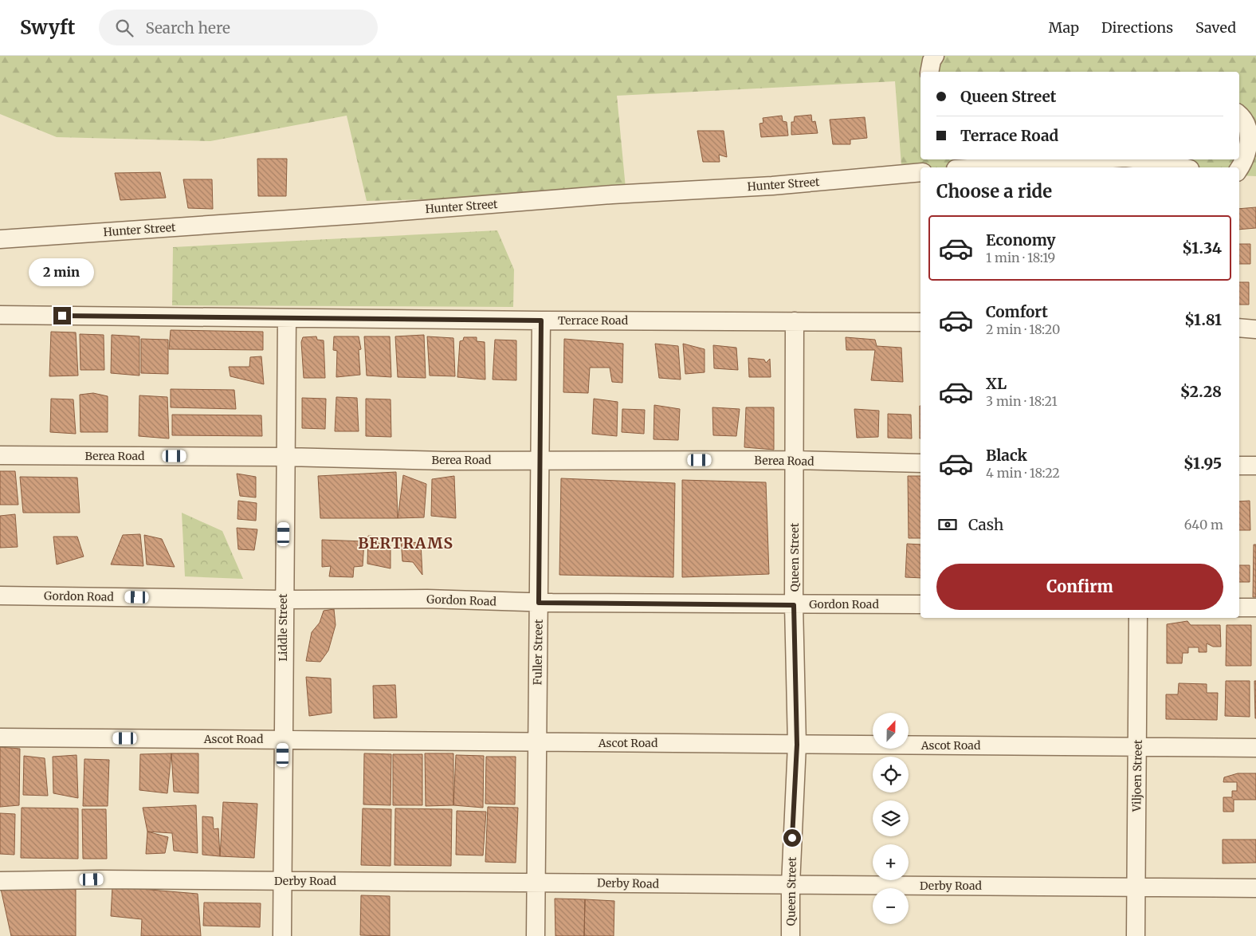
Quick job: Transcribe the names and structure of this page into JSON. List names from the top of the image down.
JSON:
{
  "streets": {
    "street": [
      "Hunter Street",
      "Terrace Road",
      "Berea Road",
      "Queen Street",
      "Gordon Road",
      "Liddle Street",
      "Fuller Street",
      "Ascot Road",
      "Viljoen Street",
      "Derby Road"
    ]
  },
  "crossings": [
    ["Terrace Road", "Queen Street"],
    ["Terrace Road", "Liddle Street"],
    ["Terrace Road", "Fuller Street"],
    ["Berea Road", "Queen Street"],
    ["Berea Road", "Liddle Street"],
    ["Berea Road", "Fuller Street"],
    ["Queen Street", "Gordon Road"],
    ["Queen Street", "Ascot Road"],
    ["Queen Street", "Derby Road"],
    ["Gordon Road", "Liddle Street"],
    ["Gordon Road", "Fuller Street"],
    ["Liddle Street", "Ascot Road"],
    ["Liddle Street", "Derby Road"],
    ["Fuller Street", "Ascot Road"],
    ["Fuller Street", "Derby Road"],
    ["Ascot Road", "Viljoen Street"],
    ["Viljoen Street", "Derby Road"]
  ],
  "districts": ["BERTRAMS"],
  "north": "top",
  "page": {
    "header": "Swyft",
    "search": "Search here",
    "nav": ["Map", "Directions", "Saved"],
    "banner": ["Queen Street", "Terrace Road"],
    "heading": "Choose a ride",
    "list": [
      {
        "name": "Economy",
        "note": "1 min · 18:19",
        "value": "$1.34"
      },
      {
        "name": "Comfort",
        "note": "2 min · 18:20",
        "value": "$1.81"
      },
      {
        "name": "XL",
        "note": "3 min · 18:21",
        "value": "$2.28"
      },
      {
        "name": "Black",
        "note": "4 min · 18:22",
        "value": "$1.95"
      }
    ],
    "bubble": "2 min",
    "pay": ["Cash", "640 m"],
    "buttons": "Confirm",
    "map_buttons": ["+", "−"]
  }
}
